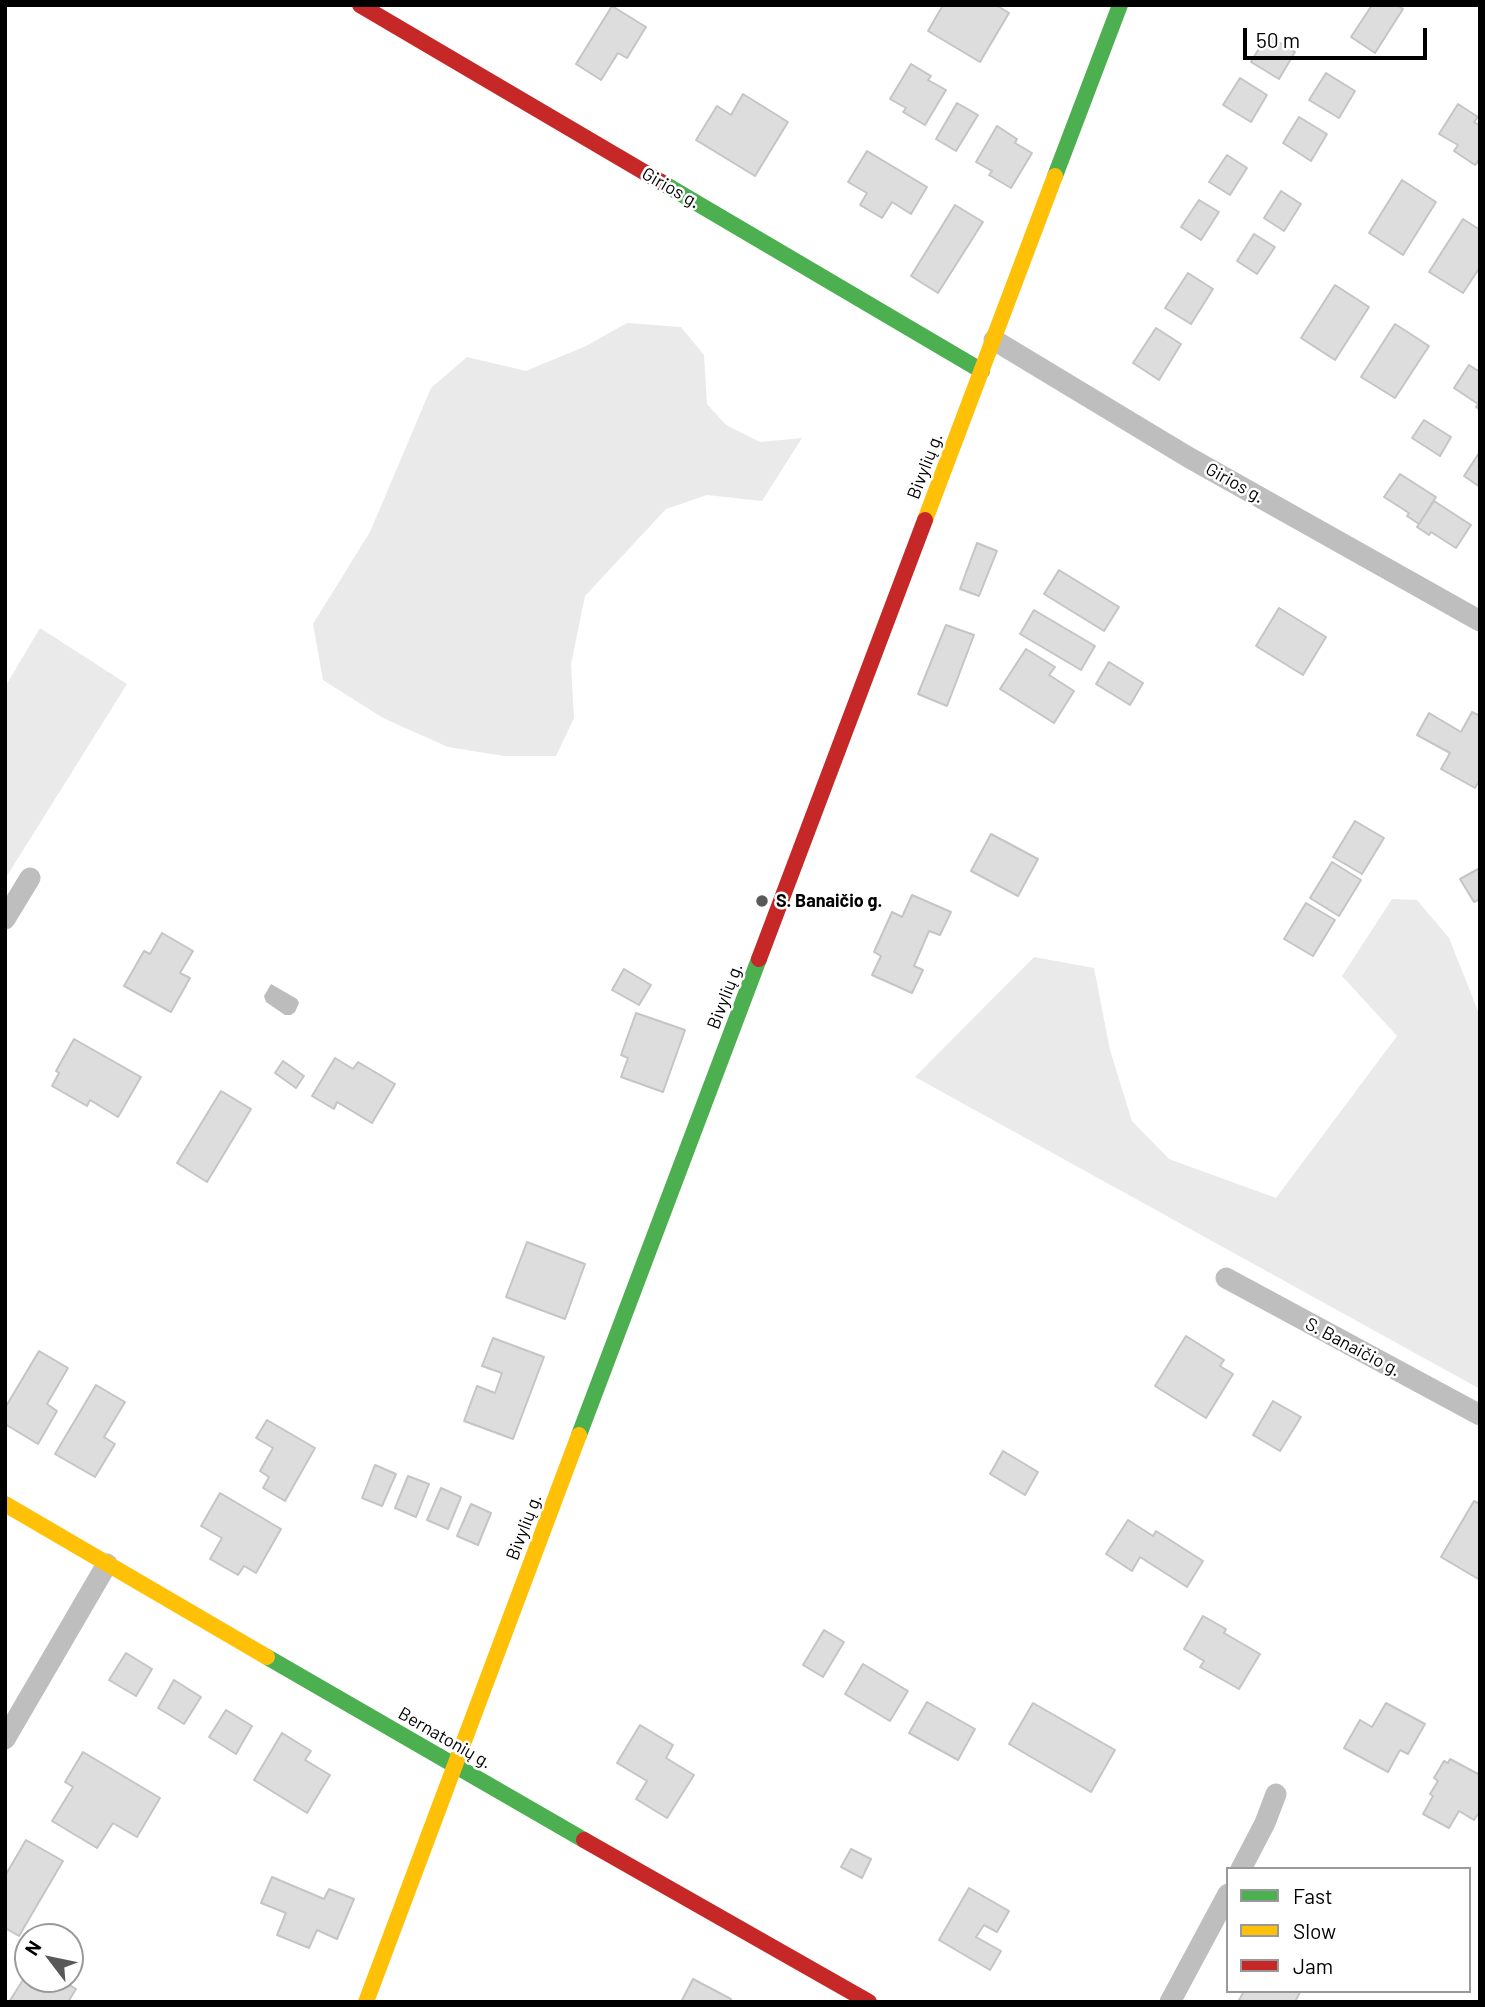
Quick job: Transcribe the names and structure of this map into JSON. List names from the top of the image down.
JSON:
{
  "streets": {
    "street": [
      "Girios g.",
      "Bivylių g.",
      "S. Banaičio g.",
      "Bernatonių g."
    ]
  },
  "crossings": [
    ["Girios g.", "Bivylių g."],
    ["Bivylių g.", "Bernatonių g."]
  ],
  "places": ["S. Banaičio g."],
  "legend": ["Fast", "Slow", "Jam"],
  "scale_bar": "50 m",
  "north": "top left"
}
